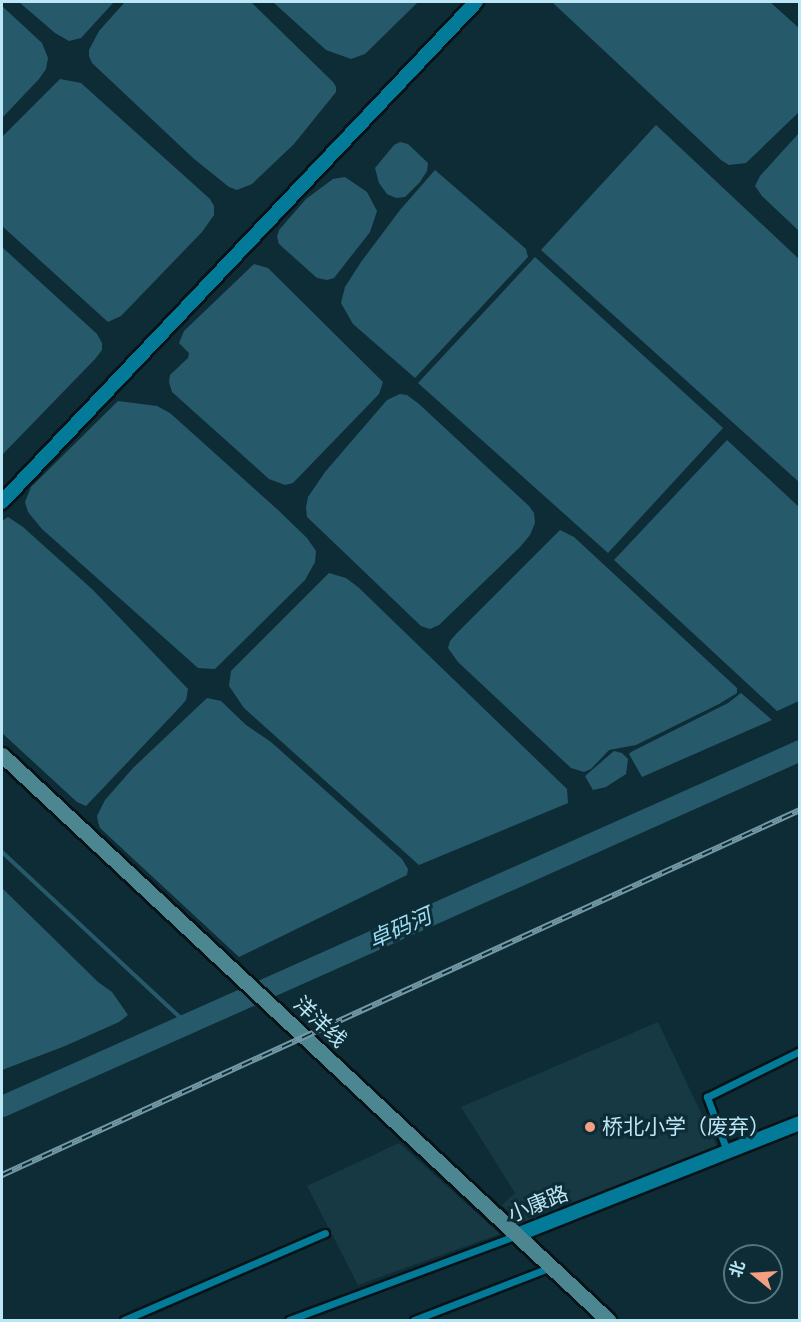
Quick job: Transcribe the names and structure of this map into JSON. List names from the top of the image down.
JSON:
{
  "streets": {
    "main road": ["洋洋线"],
    "street": ["小康路"]
  },
  "crossings": [
    ["洋洋线", "小康路"]
  ],
  "water": ["卓码河"],
  "places": ["桥北小学（废弃）"],
  "north": "left"
}
